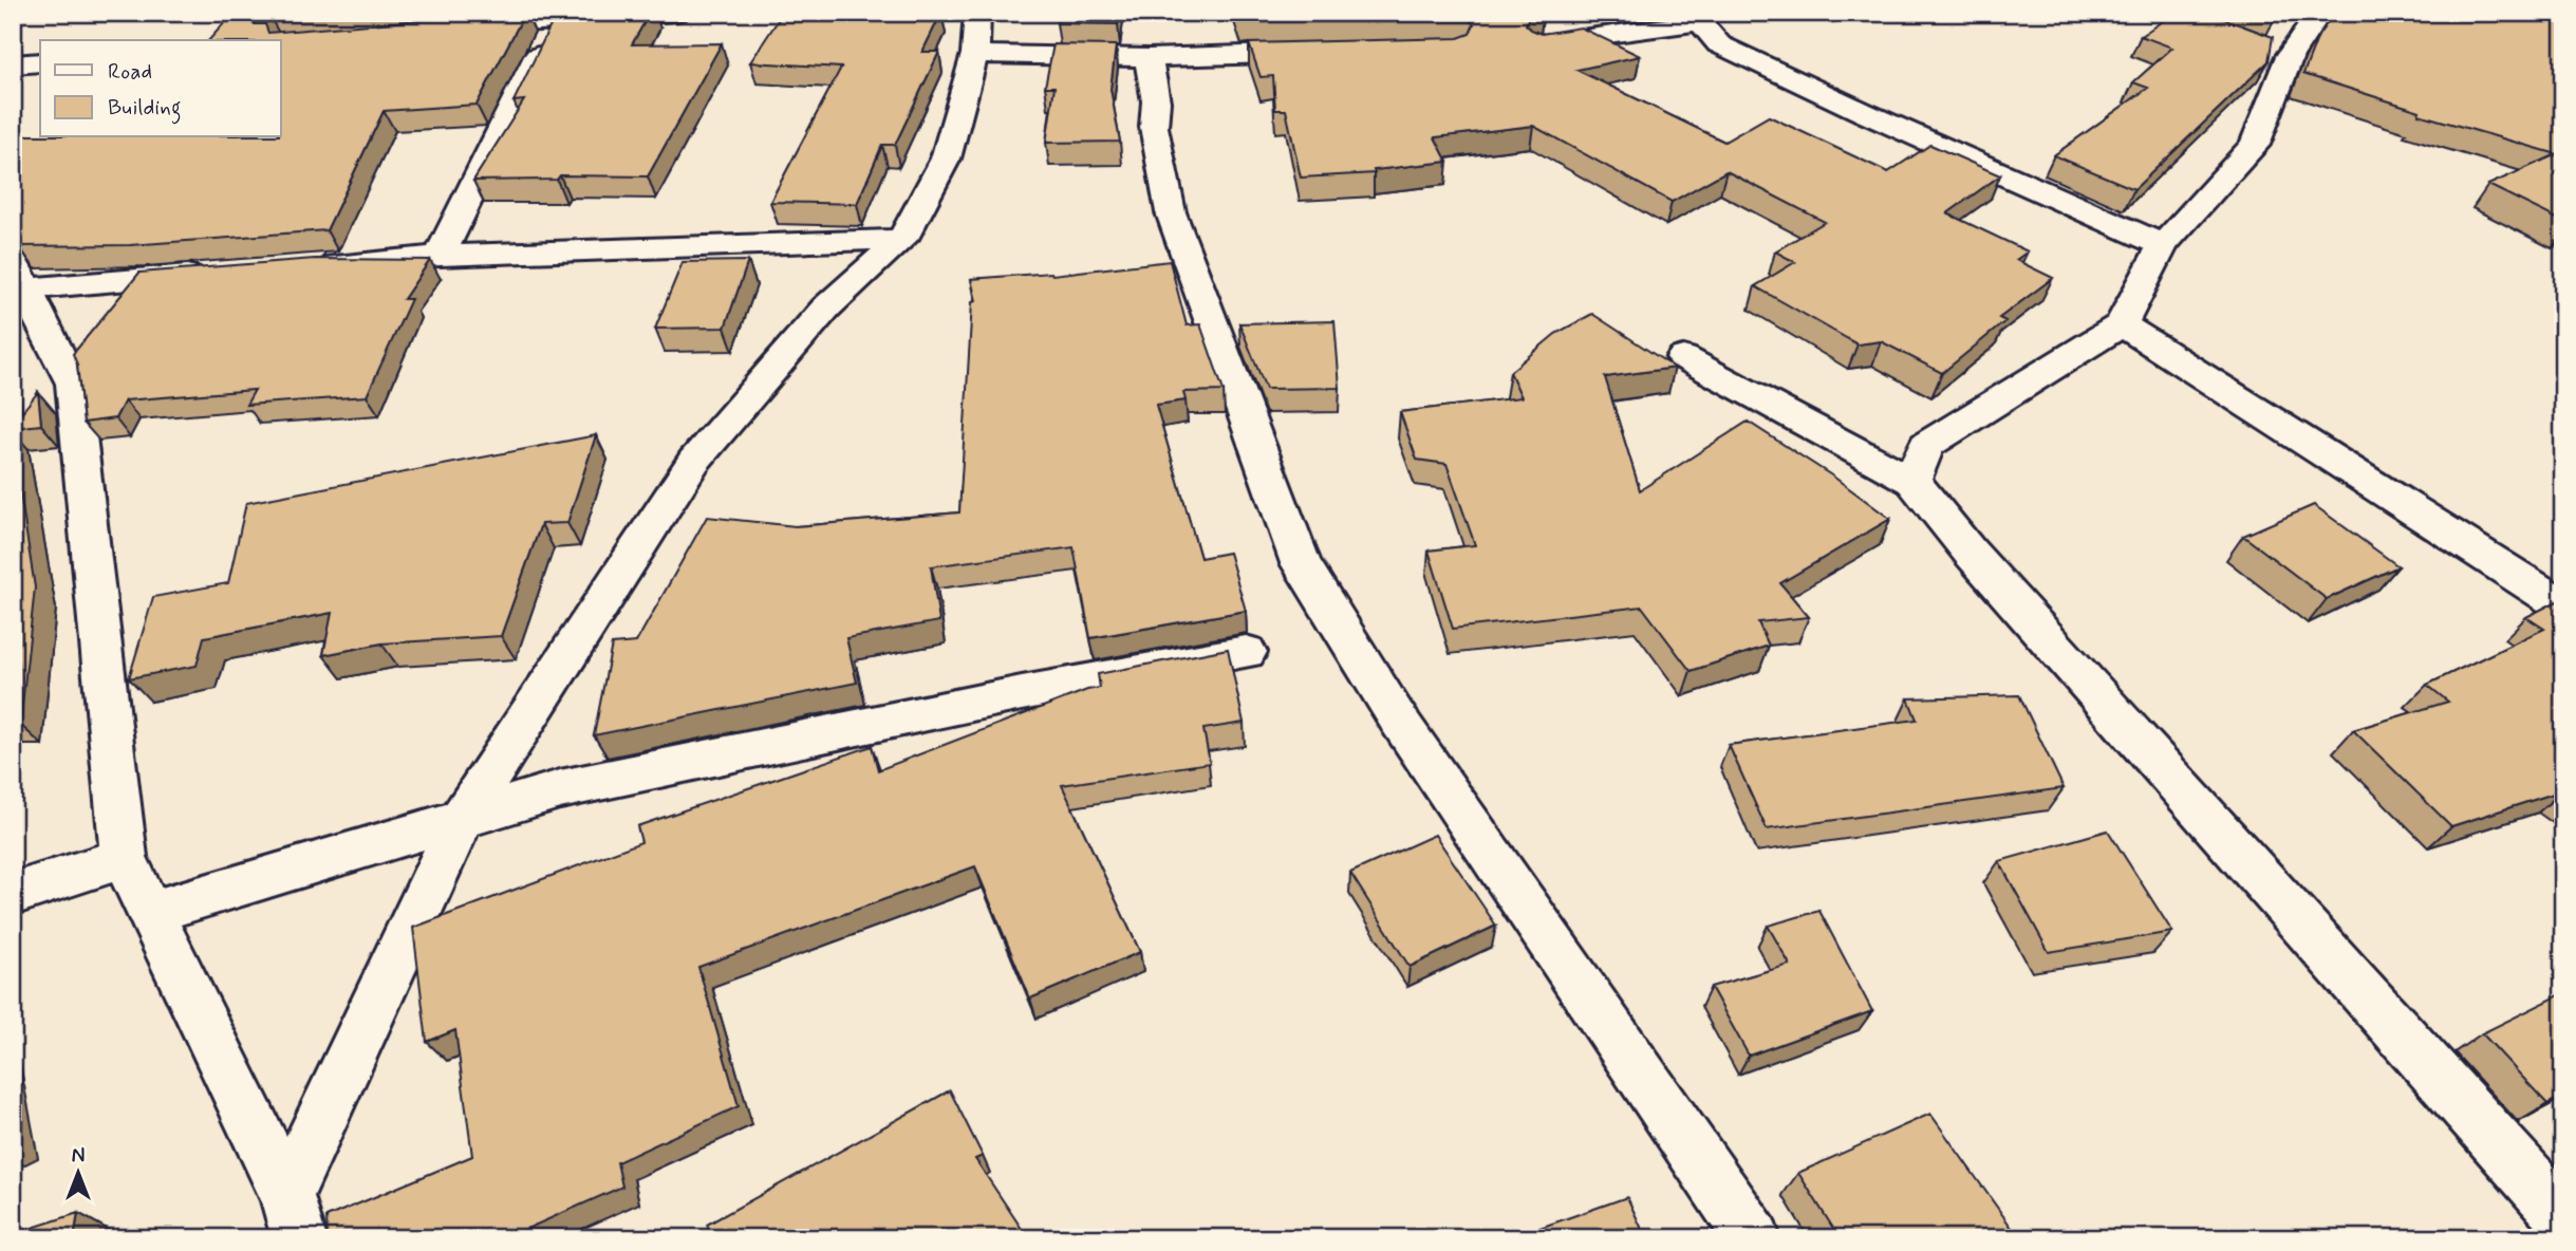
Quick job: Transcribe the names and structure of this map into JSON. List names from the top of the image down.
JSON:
{
  "legend": ["Road", "Building"],
  "north": "top"
}
